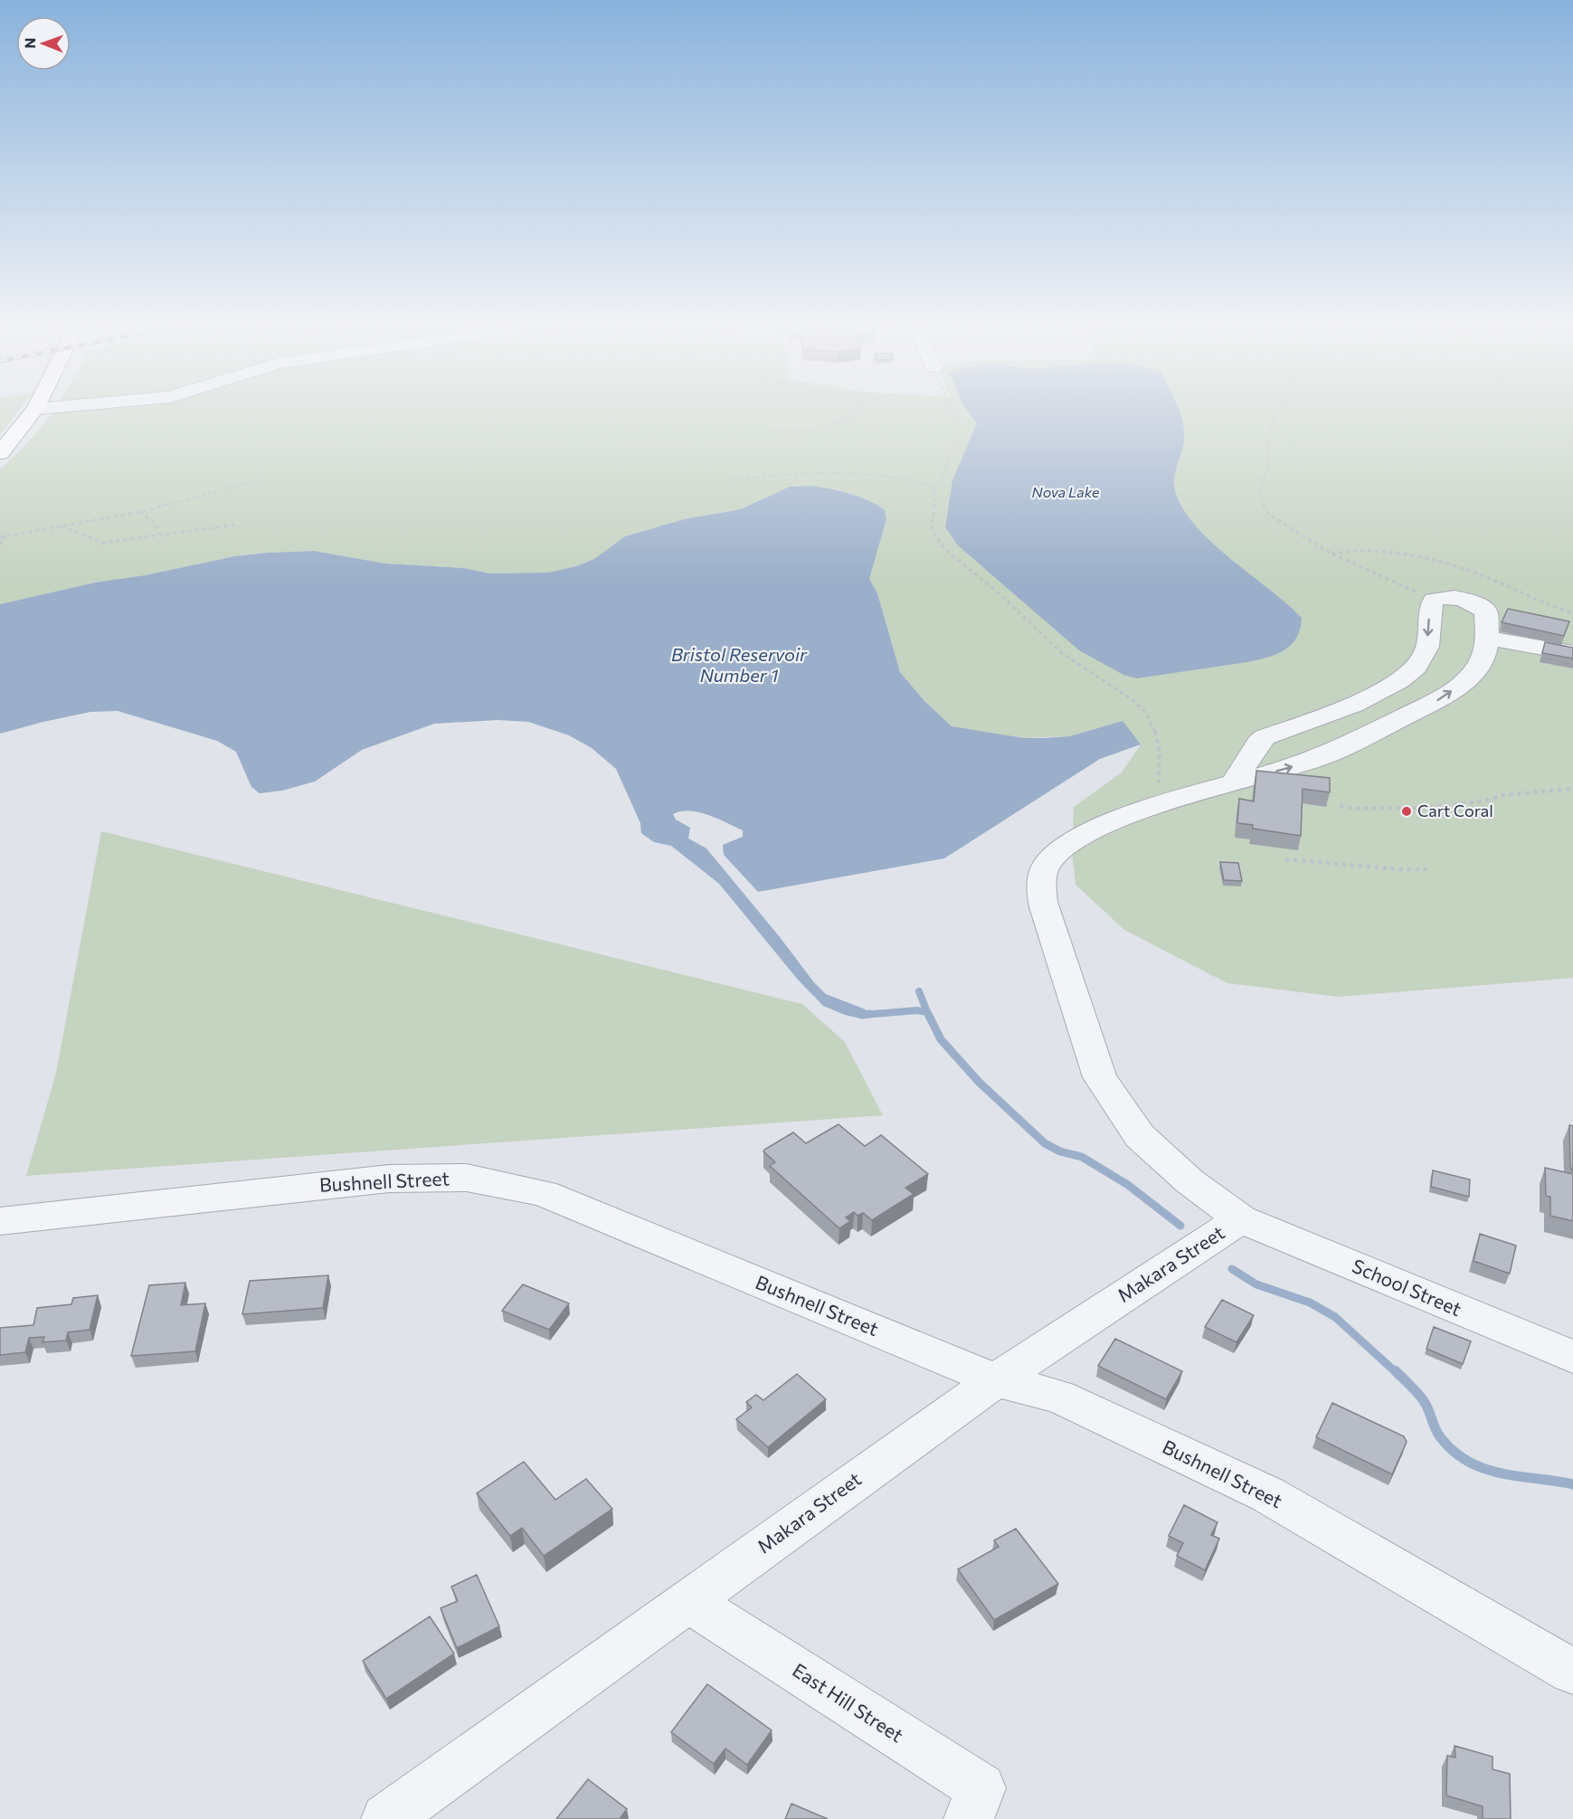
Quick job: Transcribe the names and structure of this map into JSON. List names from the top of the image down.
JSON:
{
  "streets": {
    "street": [
      "Bushnell Street",
      "Makara Street",
      "School Street",
      "East Hill Street"
    ]
  },
  "crossings": [
    ["Bushnell Street", "Makara Street"],
    ["Makara Street", "School Street"],
    ["Makara Street", "East Hill Street"]
  ],
  "water": ["Nova Lake", "Bristol Reservoir Number 1"],
  "places": ["Cart Coral"],
  "north": "left"
}
